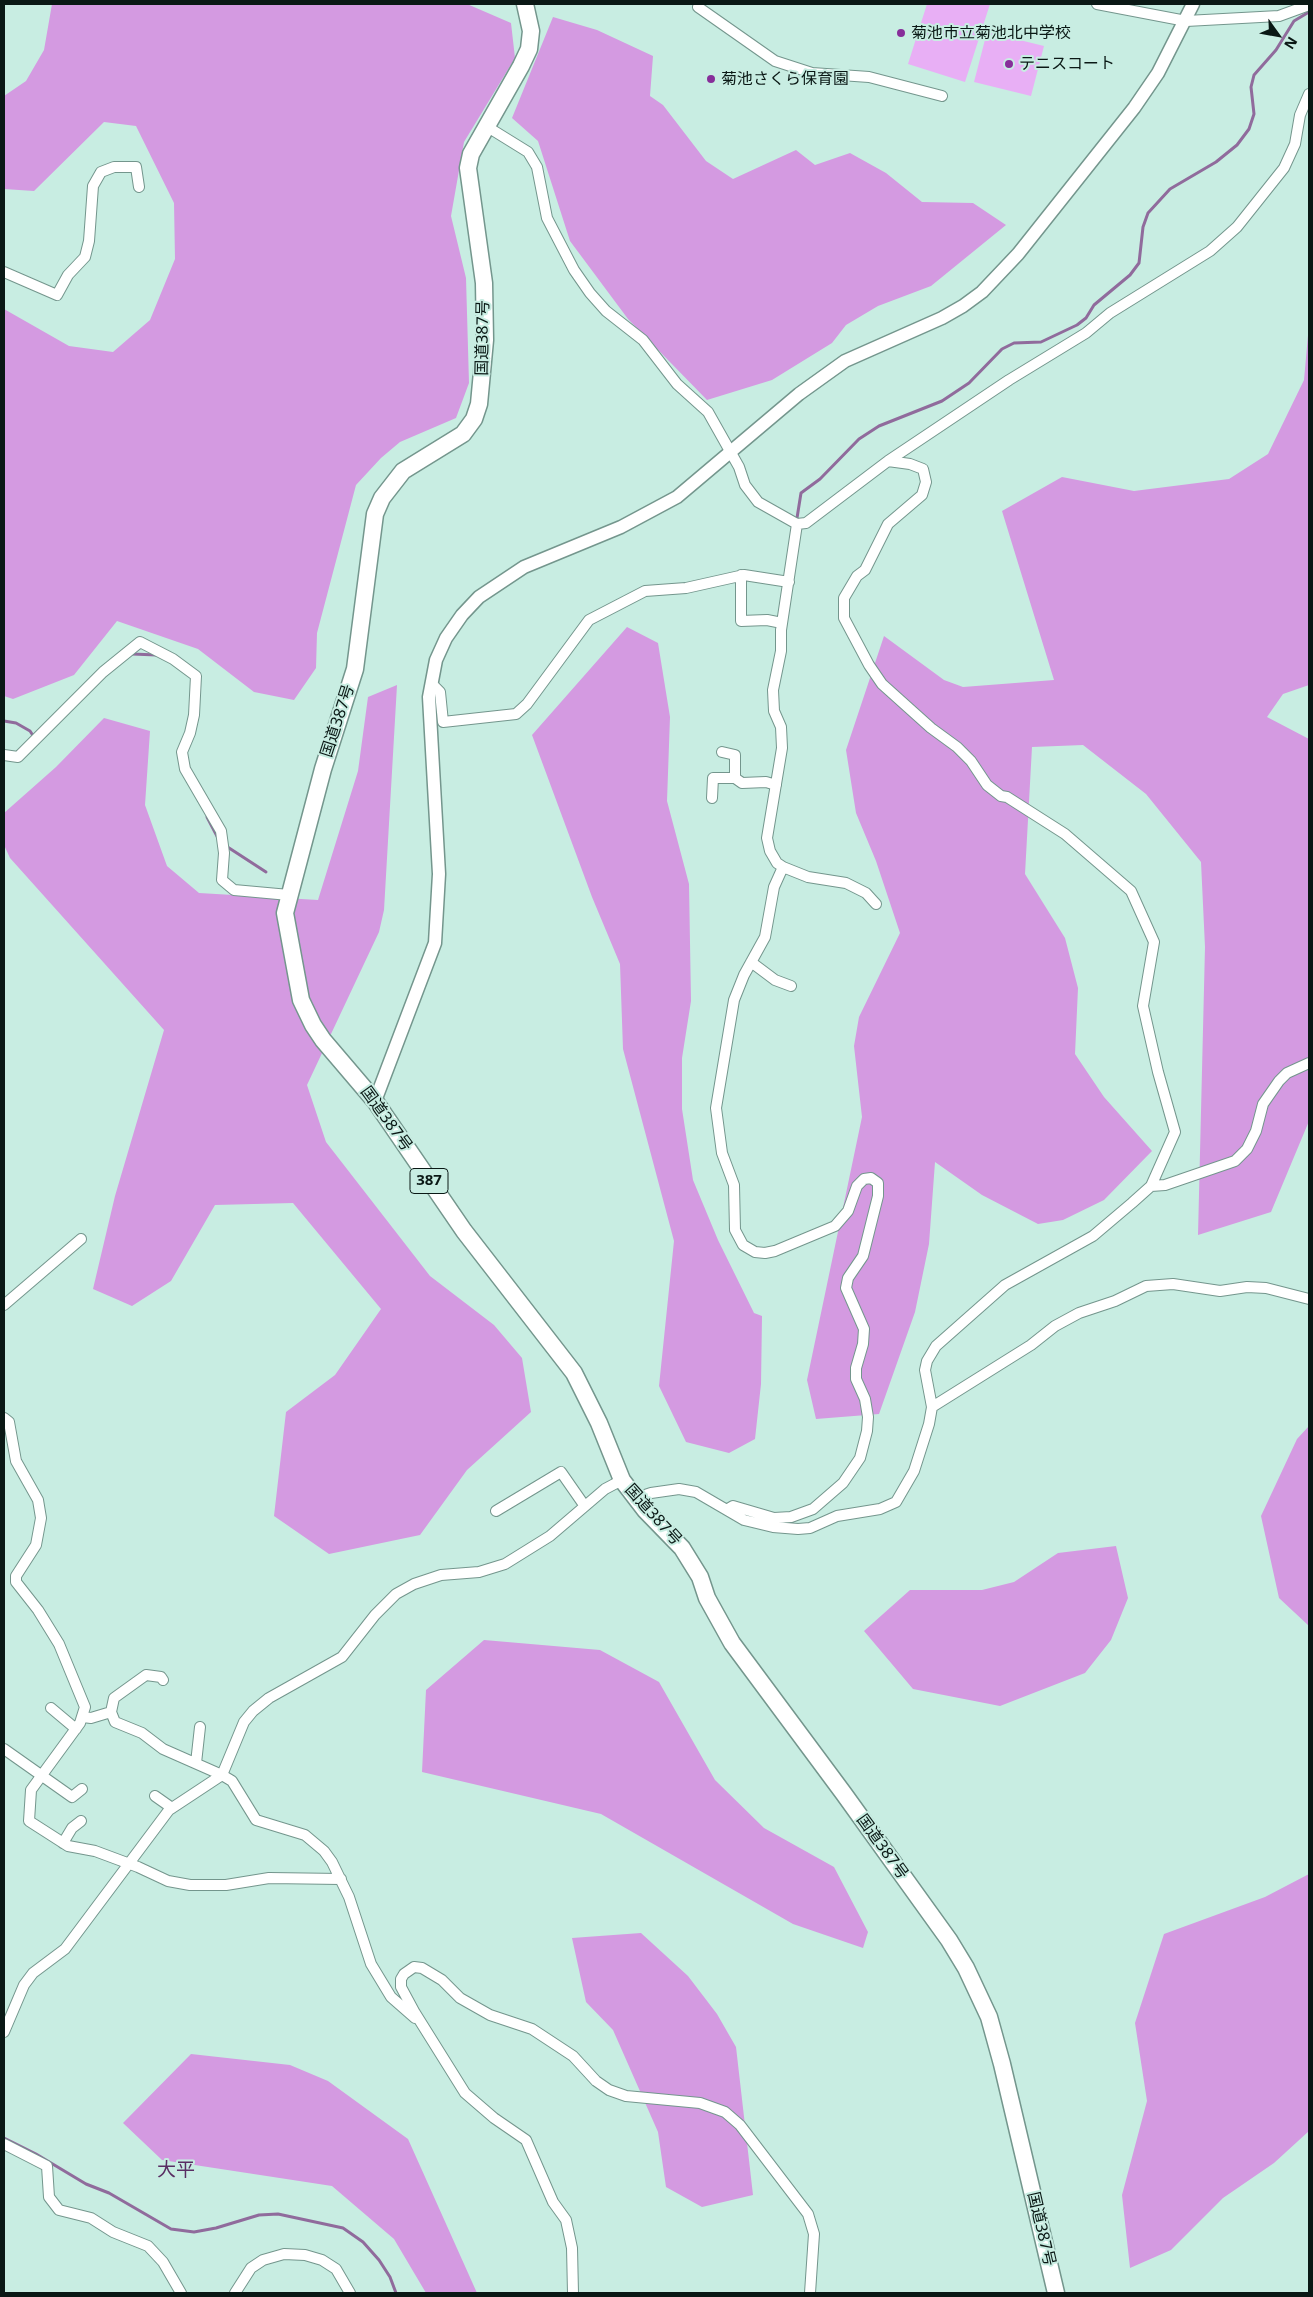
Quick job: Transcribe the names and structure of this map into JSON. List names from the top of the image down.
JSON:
{
  "streets": {
    "highway": ["国道387号", "387"]
  },
  "districts": ["大平"],
  "places": ["菊池市立菊池北中学校", "テニスコート", "菊池さくら保育園"],
  "north": "bottom right"
}
